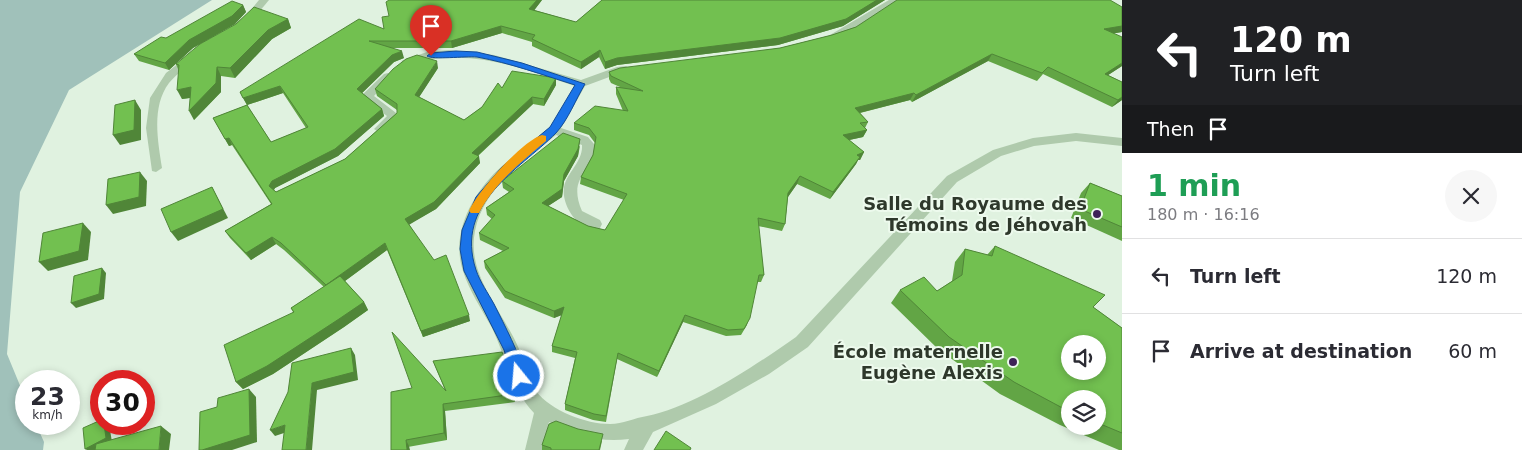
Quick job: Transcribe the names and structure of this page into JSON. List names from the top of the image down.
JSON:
{
  "places": ["Salle du Royaume des Témoins de Jéhovah", "École maternelle Eugène Alexis"],
  "page": {
    "turn": ["120 m", "Turn left"],
    "then": "Then",
    "heading": ["1 min", "180 m · 16:16"],
    "list": [
      {
        "name": "Turn left",
        "value": "120 m"
      },
      {
        "name": "Arrive at destination",
        "value": "60 m"
      }
    ],
    "speed": "23 km/h",
    "limit": "30"
  }
}
